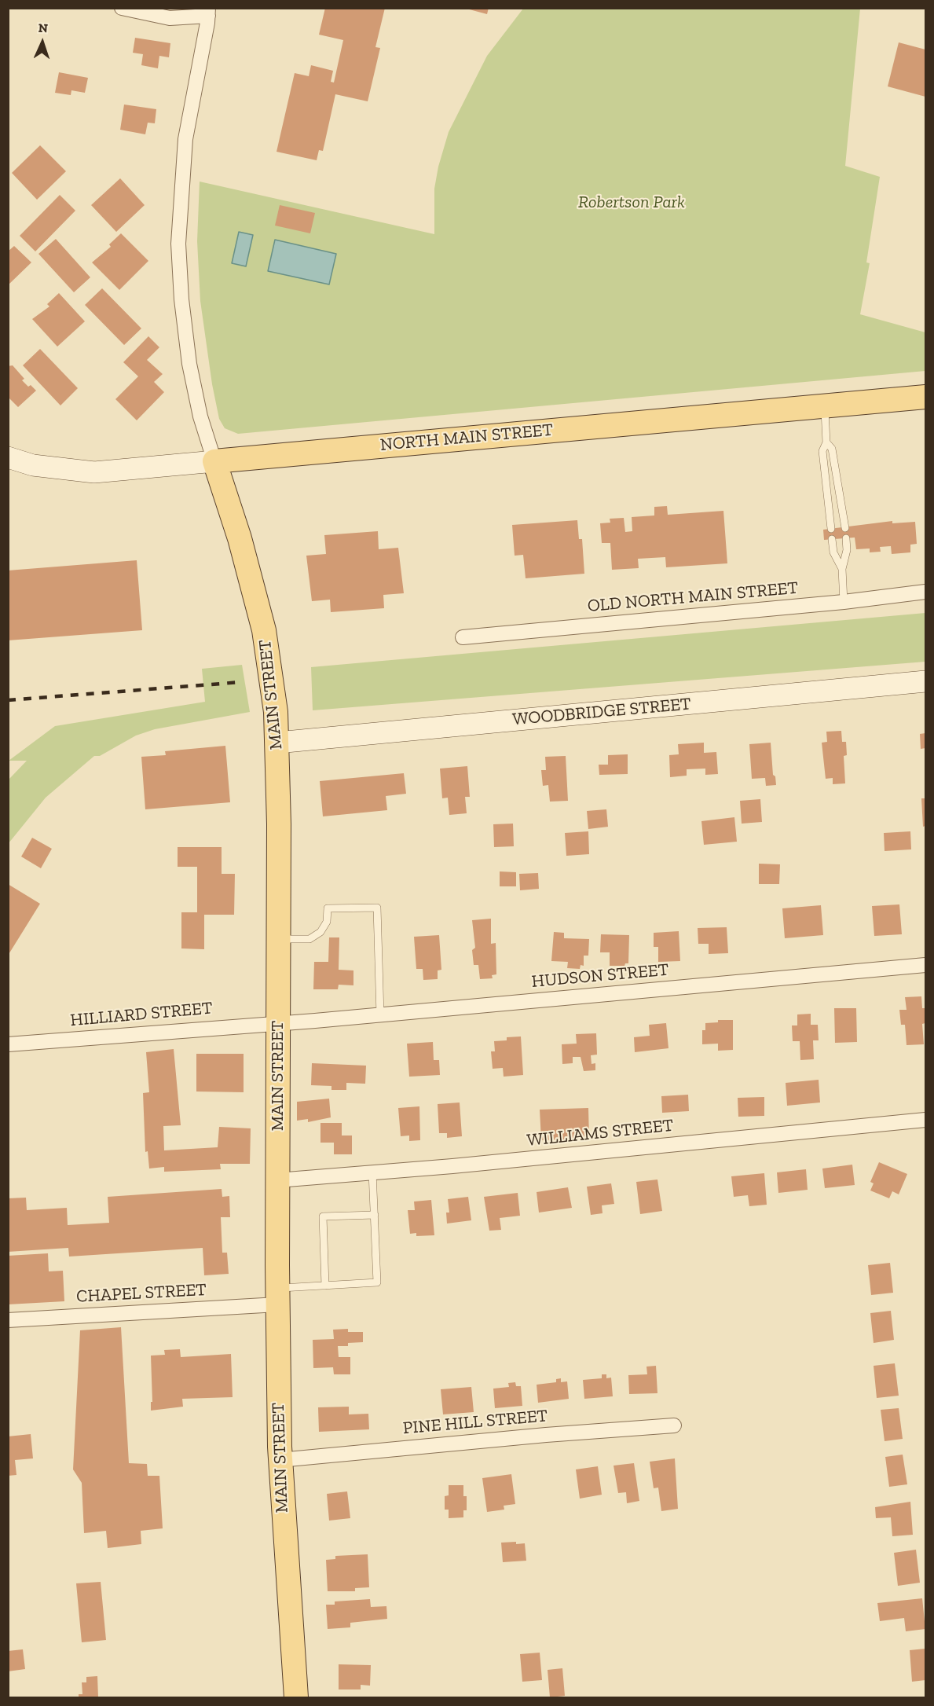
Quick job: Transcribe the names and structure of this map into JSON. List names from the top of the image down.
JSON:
{
  "streets": {
    "main road": ["NORTH MAIN STREET", "MAIN STREET", "WOODBRIDGE STREET"],
    "street": [
      "OLD NORTH MAIN STREET",
      "HUDSON STREET",
      "HILLIARD STREET",
      "WILLIAMS STREET",
      "CHAPEL STREET",
      "PINE HILL STREET"
    ]
  },
  "crossings": [
    ["NORTH MAIN STREET", "MAIN STREET"],
    ["MAIN STREET", "WOODBRIDGE STREET"],
    ["MAIN STREET", "HUDSON STREET"],
    ["MAIN STREET", "HILLIARD STREET"],
    ["MAIN STREET", "WILLIAMS STREET"],
    ["MAIN STREET", "CHAPEL STREET"],
    ["MAIN STREET", "PINE HILL STREET"],
    ["HUDSON STREET", "HILLIARD STREET"]
  ],
  "parks": ["Robertson Park"],
  "north": "top"
}
